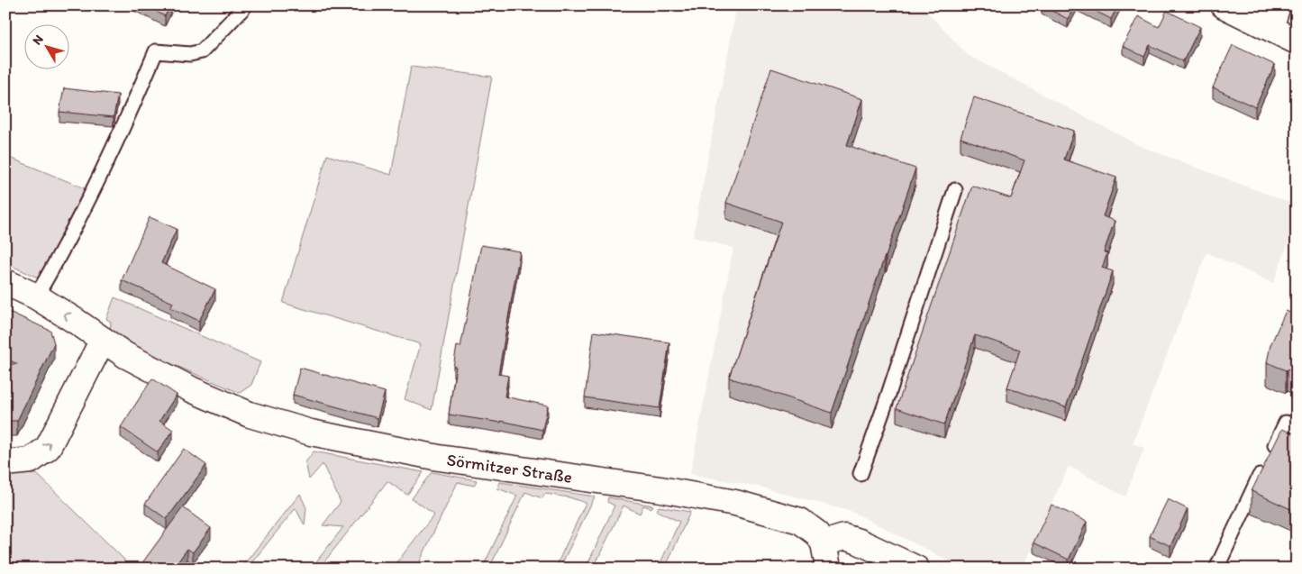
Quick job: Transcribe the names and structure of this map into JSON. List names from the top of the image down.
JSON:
{
  "streets": {
    "street": ["Sörmitzer Straße"]
  },
  "north": "top left"
}
